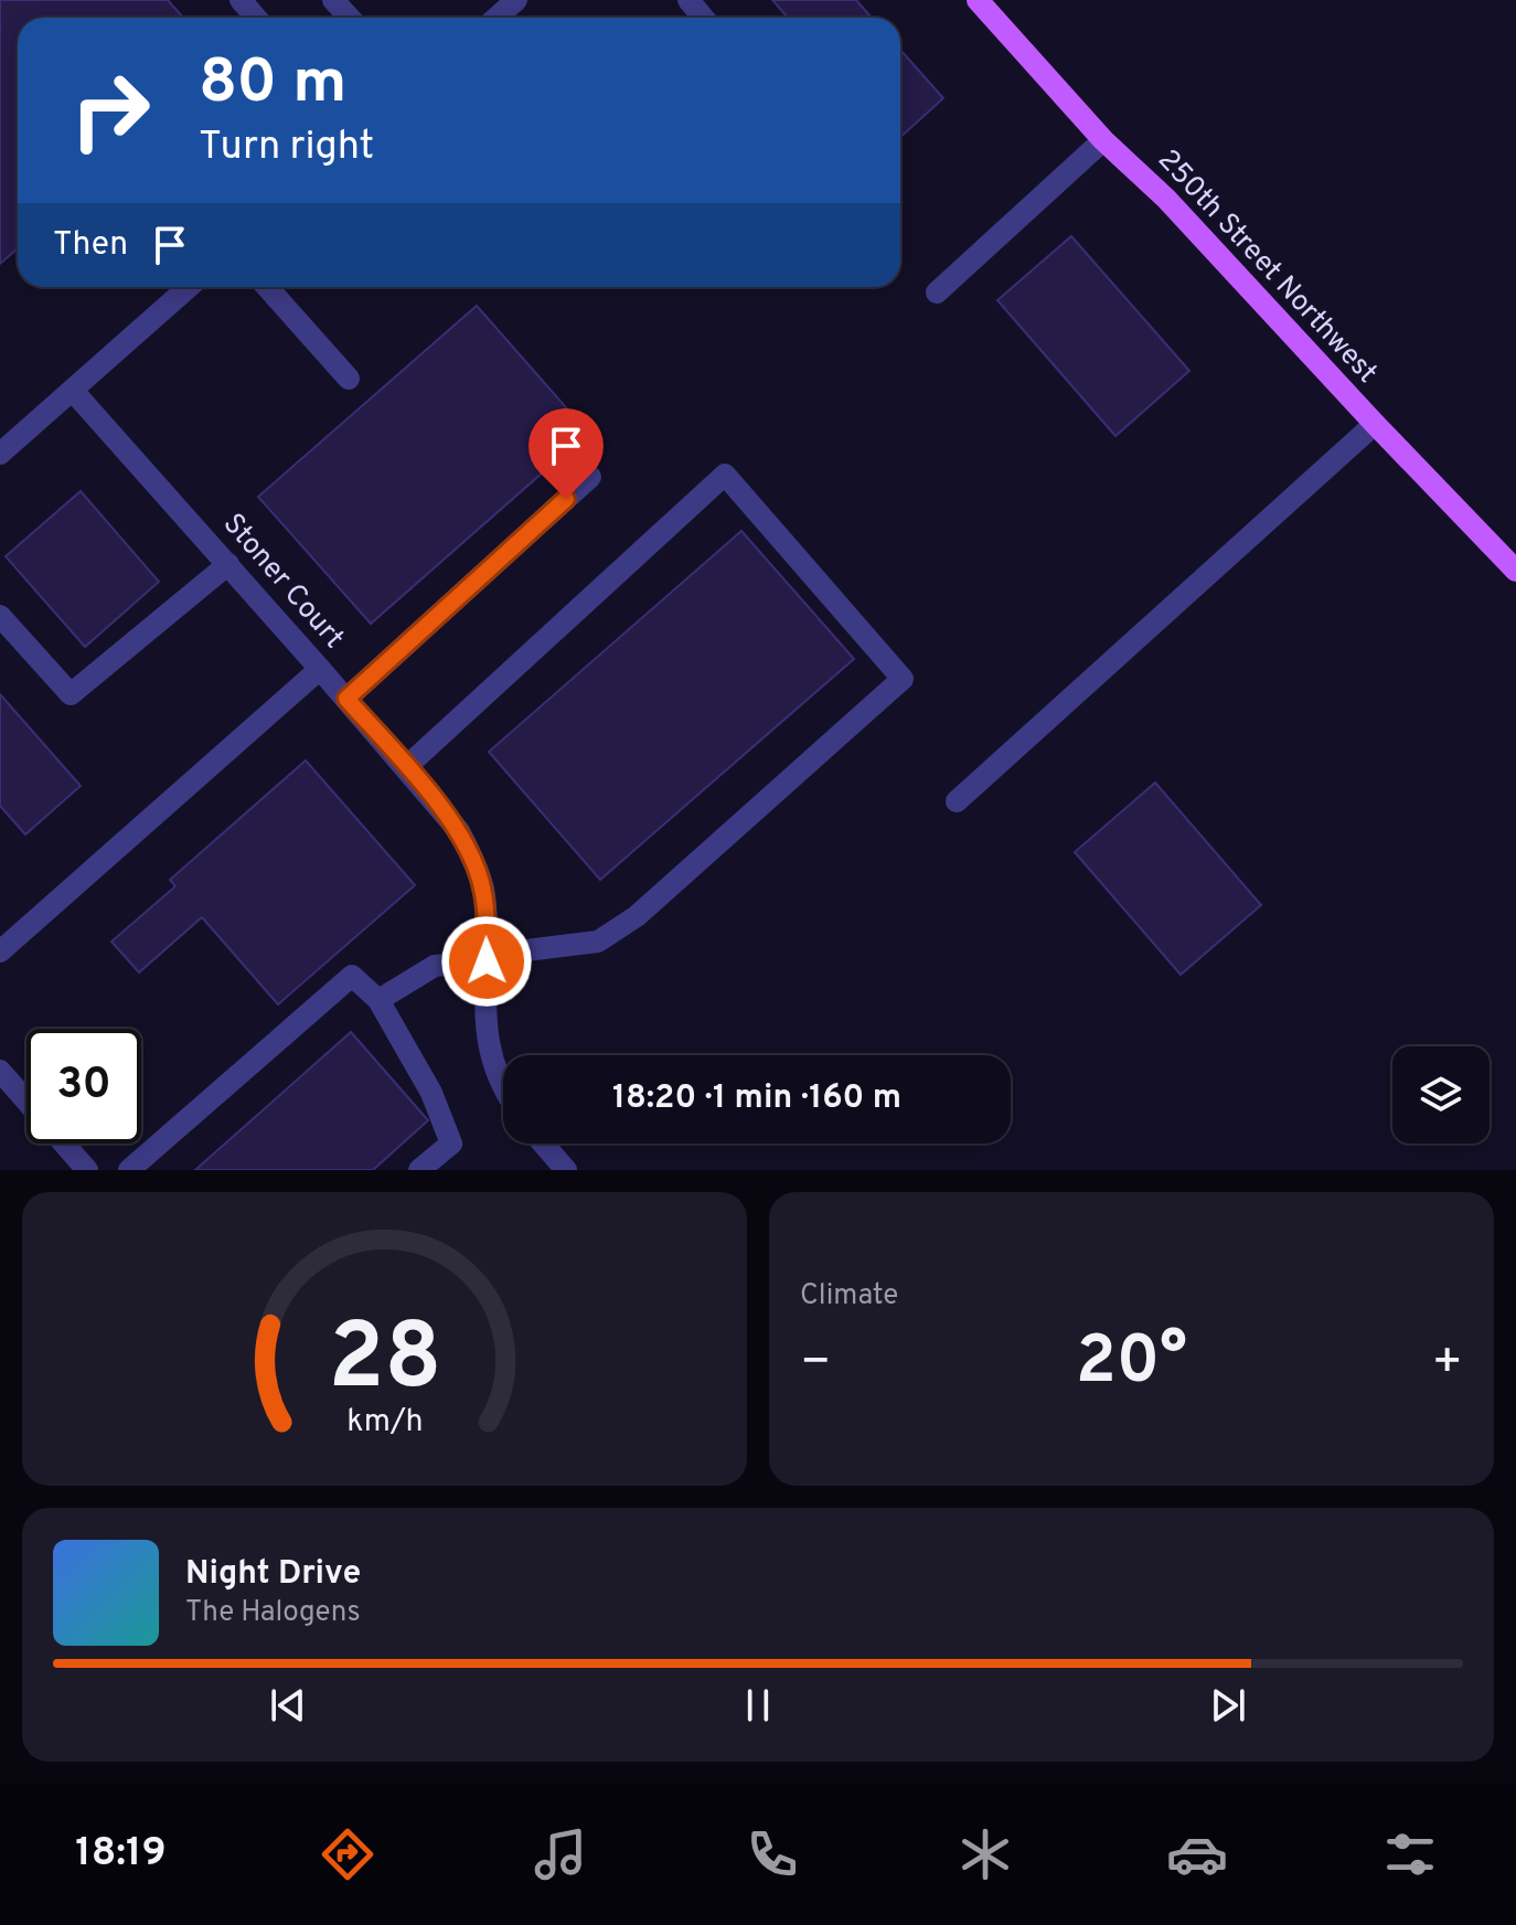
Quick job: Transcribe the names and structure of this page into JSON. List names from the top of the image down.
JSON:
{
  "streets": {
    "main road": ["250th Street Northwest"],
    "street": ["Stoner Court"]
  },
  "page": {
    "turn": ["80 m", "Turn right"],
    "then": "Then",
    "limit": "30",
    "trip": "18:20 · 1 min · 160 m",
    "tile": "Climate",
    "heat": ["−", "20°", "+"],
    "song": ["Night Drive", "The Halogens"],
    "tabs": "18:19",
    "gauge": ["28", "km/h"]
  }
}
